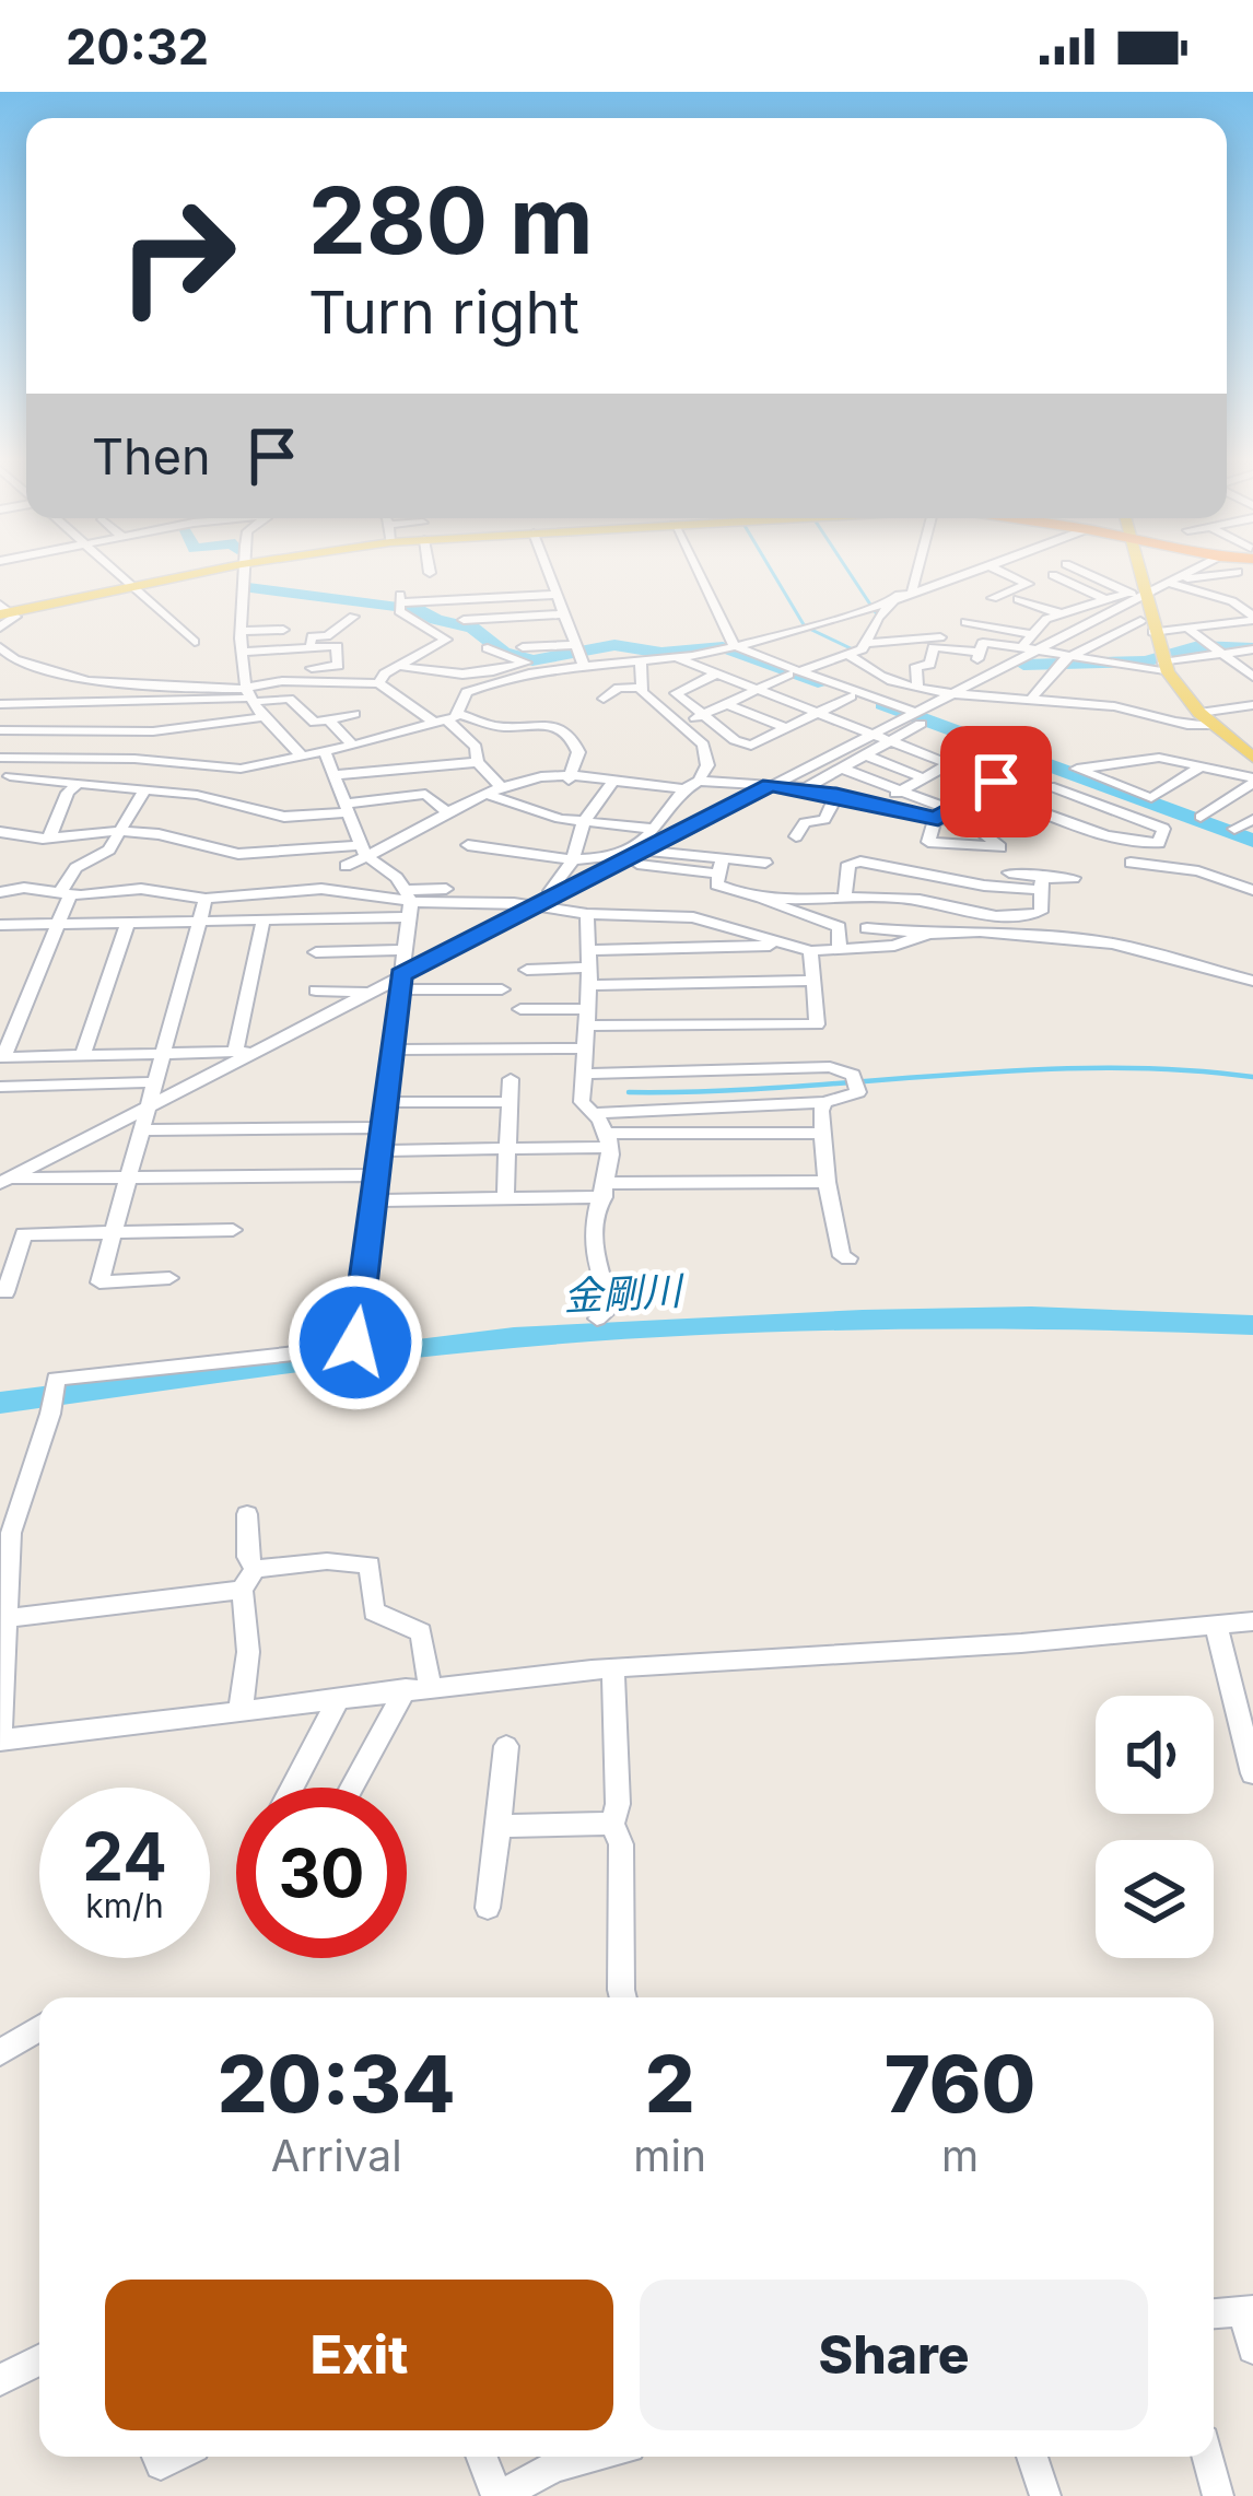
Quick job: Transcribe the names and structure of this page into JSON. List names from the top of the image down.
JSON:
{
  "water": ["金剛川"],
  "page": {
    "status": "20:32",
    "turn": ["280 m", "Turn right"],
    "then": "Then",
    "speed": "24 km/h",
    "limit": "30",
    "eta": [
      "20:34",
      "Arrival",
      "2",
      "min",
      "760",
      "m"
    ],
    "buttons": ["Exit", "Share"]
  }
}
